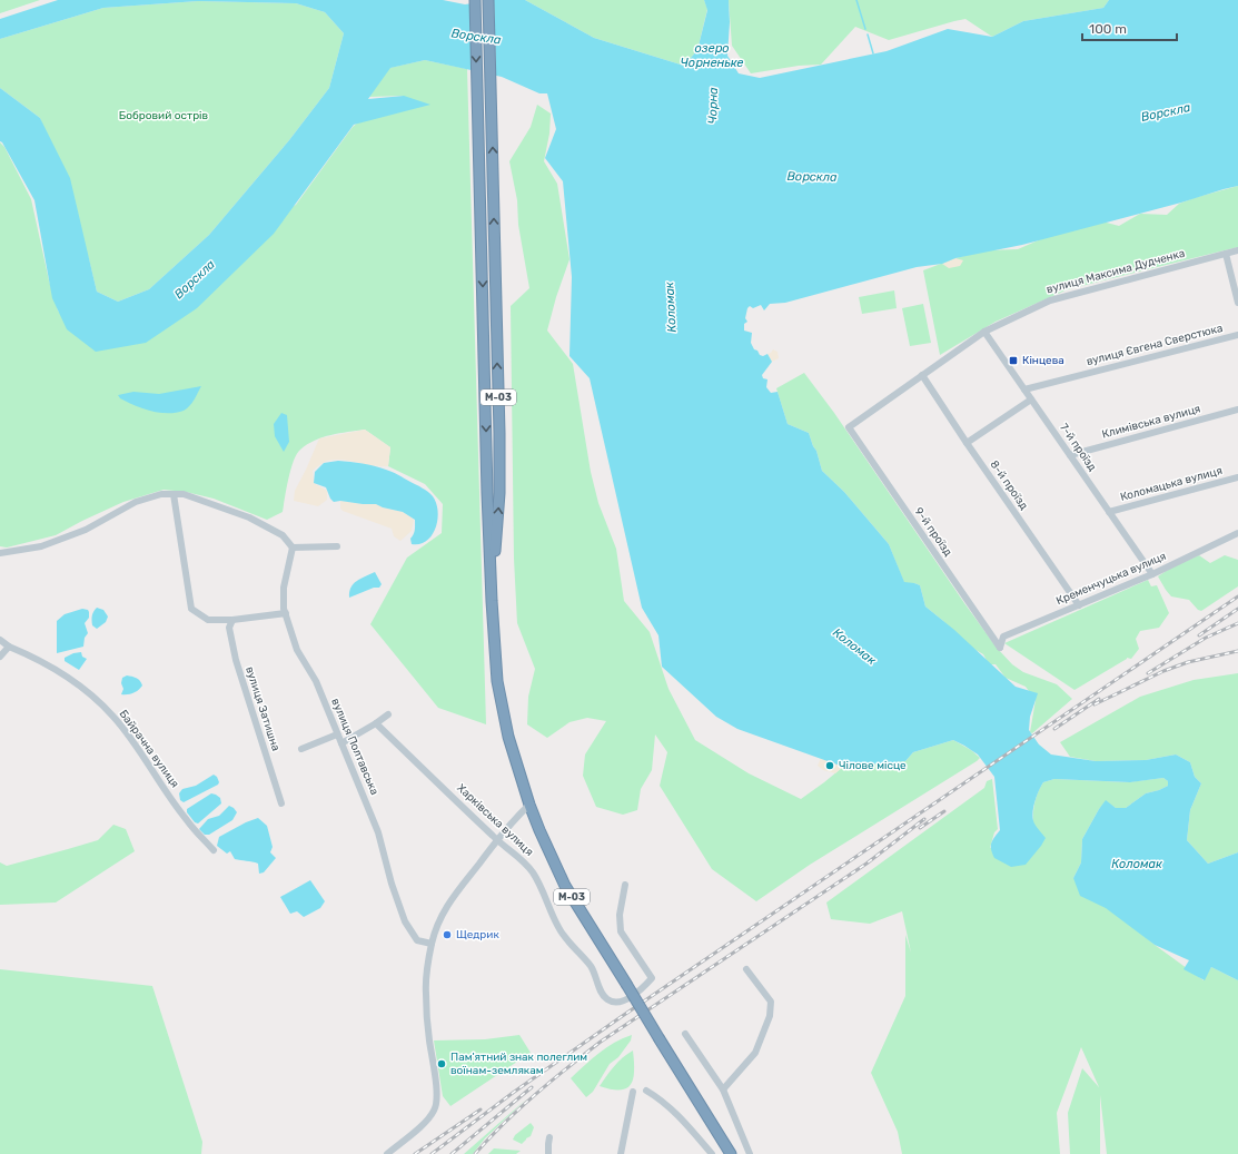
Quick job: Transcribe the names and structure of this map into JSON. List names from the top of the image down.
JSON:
{
  "streets": {
    "highway": ["М-03"],
    "street": [
      "вулиця Максима Дудченка",
      "вулиця Євгена Сверстюка",
      "Климівська вулиця",
      "7-й проїзд",
      "Коломацька вулиця",
      "8-й проїзд",
      "9-й проїзд",
      "Кременчуцька вулиця",
      "вулиця Затишна",
      "вулиця Полтавська",
      "Байрачна вулиця",
      "Харківська вулиця"
    ]
  },
  "crossings": [
    ["вулиця Максима Дудченка", "7-й проїзд"],
    ["вулиця Максима Дудченка", "8-й проїзд"],
    ["вулиця Максима Дудченка", "9-й проїзд"],
    ["вулиця Євгена Сверстюка", "7-й проїзд"],
    ["Климівська вулиця", "7-й проїзд"],
    ["7-й проїзд", "Коломацька вулиця"],
    ["7-й проїзд", "Кременчуцька вулиця"],
    ["8-й проїзд", "Кременчуцька вулиця"],
    ["9-й проїзд", "Кременчуцька вулиця"]
  ],
  "water": [
    "Ворскла",
    "озеро Чорненьке",
    "Чорна",
    "Коломак"
  ],
  "parks": ["Бобровий острів"],
  "places": {
    "transit": ["Кінцева"],
    "other": ["Чілове місце", "Щедрик", "Пам'ятний знак полеглим воїнам-землякам"]
  },
  "scale_bar": "100 m"
}
